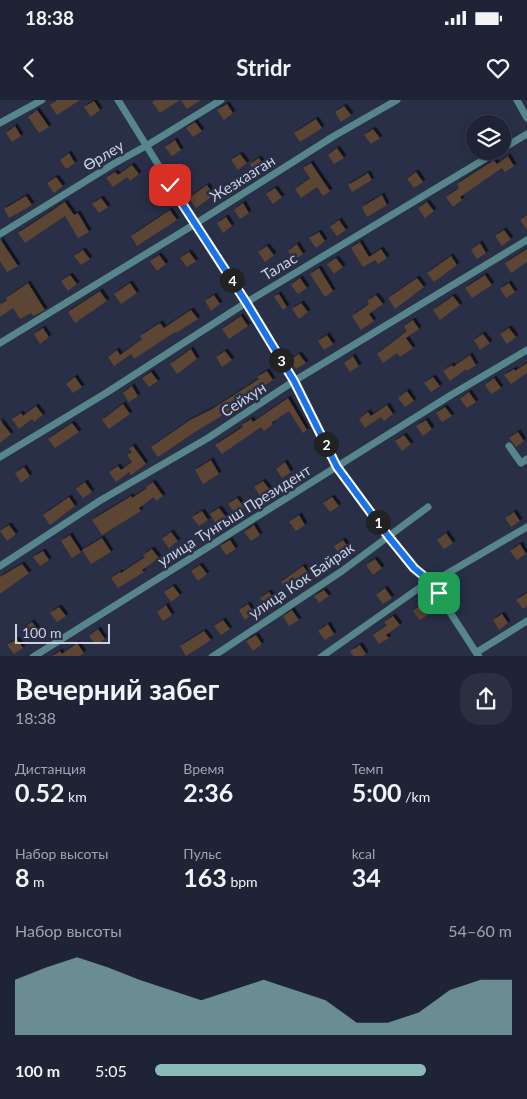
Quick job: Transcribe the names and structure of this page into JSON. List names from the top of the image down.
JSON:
{
  "streets": {
    "street": [
      "Өрлеу",
      "Жезказган",
      "Талас",
      "Сейхун",
      "улица Тунгыш Президент",
      "улица Кок Байрак"
    ]
  },
  "scale_bar": "100 m",
  "page": {
    "status": "18:38",
    "header": "Stridr",
    "pins": [
      "4",
      "3",
      "2",
      "1"
    ],
    "scale": "100 m",
    "heading": ["Вечерний забег", "18:38"],
    "stats": [
      ["Дистанция", "0.52 km"],
      ["Время", "2:36"],
      ["Темп", "5:00 /km"],
      ["Набор высоты", "8 m"],
      ["Пульс", "163 bpm"],
      ["kcal", "34"]
    ],
    "chart": ["Набор высоты", "54–60 m"],
    "list": [
      {
        "name": "100 m",
        "note": "5:05"
      }
    ]
  }
}
